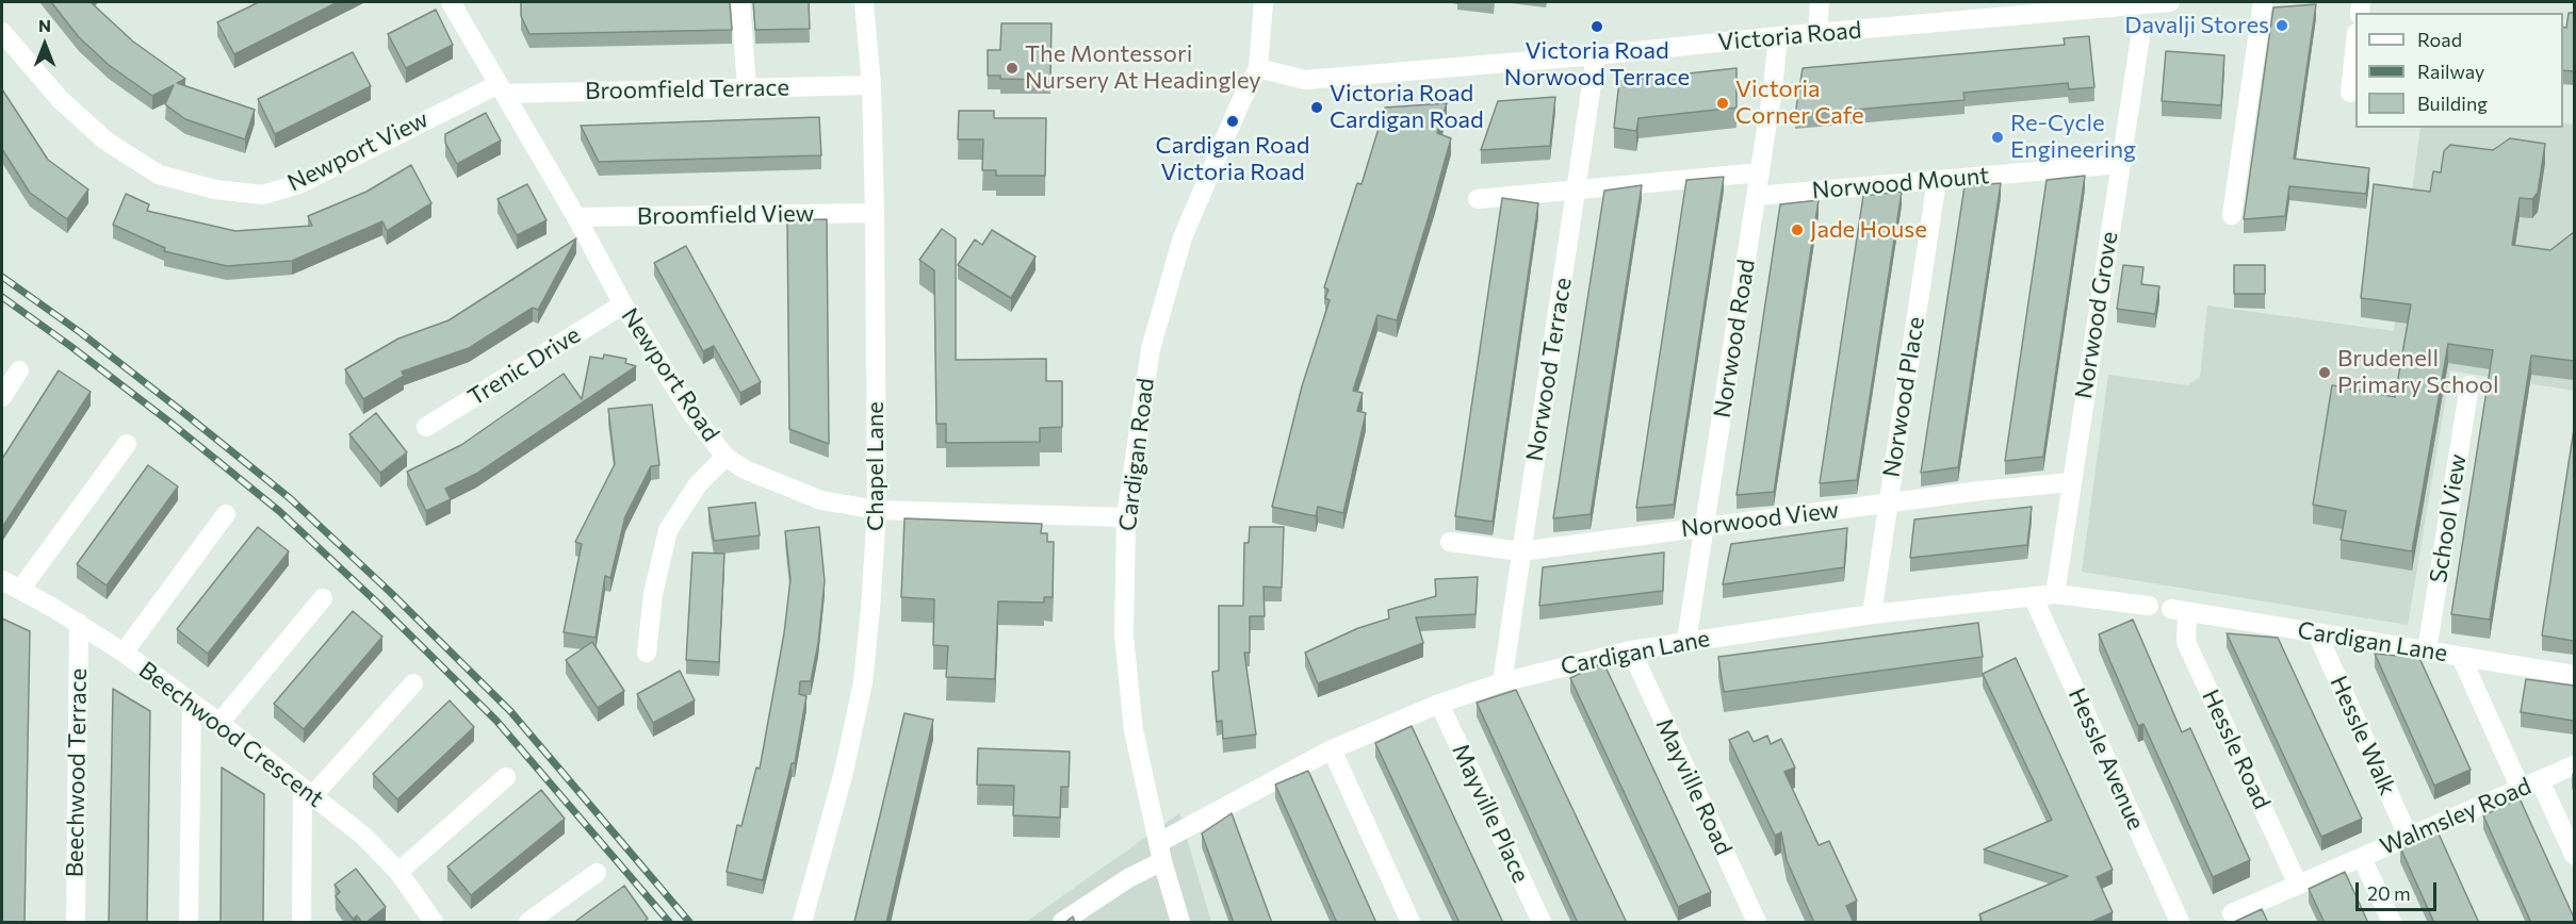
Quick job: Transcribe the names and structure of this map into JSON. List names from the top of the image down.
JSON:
{
  "streets": {
    "street": [
      "Victoria Road",
      "Broomfield Terrace",
      "Newport View",
      "Norwood Mount",
      "Broomfield View",
      "Norwood Grove",
      "Norwood Road",
      "Trenic Drive",
      "Norwood Terrace",
      "Newport Road",
      "Norwood Place",
      "Cardigan Road",
      "Chapel Lane",
      "School View",
      "Norwood View",
      "Cardigan Lane",
      "Beechwood Crescent",
      "Hessle Walk",
      "Hessle Road",
      "Hessle Avenue",
      "Beechwood Terrace",
      "Mayville Road",
      "Mayville Place",
      "Walmsley Road"
    ]
  },
  "crossings": [
    ["Victoria Road", "Norwood Road"],
    ["Victoria Road", "Norwood Terrace"],
    ["Victoria Road", "Cardigan Road"],
    ["Broomfield Terrace", "Newport View"],
    ["Broomfield Terrace", "Newport Road"],
    ["Broomfield Terrace", "Chapel Lane"],
    ["Newport View", "Newport Road"],
    ["Norwood Mount", "Norwood Grove"],
    ["Norwood Mount", "Norwood Road"],
    ["Norwood Mount", "Norwood Place"],
    ["Broomfield View", "Newport Road"],
    ["Broomfield View", "Chapel Lane"],
    ["Norwood Grove", "Norwood View"],
    ["Norwood Grove", "Cardigan Lane"],
    ["Norwood Road", "Norwood View"],
    ["Norwood Road", "Cardigan Lane"],
    ["Trenic Drive", "Newport Road"],
    ["Norwood Terrace", "Norwood View"],
    ["Norwood Terrace", "Cardigan Lane"],
    ["Newport Road", "Cardigan Road"],
    ["Newport Road", "Chapel Lane"],
    ["Norwood Place", "Norwood View"],
    ["Norwood Place", "Cardigan Lane"],
    ["Cardigan Road", "Cardigan Lane"],
    ["School View", "Cardigan Lane"],
    ["Cardigan Lane", "Hessle Walk"],
    ["Cardigan Lane", "Hessle Road"],
    ["Cardigan Lane", "Hessle Avenue"],
    ["Cardigan Lane", "Mayville Road"],
    ["Cardigan Lane", "Mayville Place"],
    ["Beechwood Crescent", "Beechwood Terrace"],
    ["Hessle Walk", "Walmsley Road"],
    ["Hessle Road", "Walmsley Road"]
  ],
  "places": [
    "Davalji Stores",
    "Victoria Road Norwood Terrace",
    "The Montessori Nursery At Headingley",
    "Victoria Corner Cafe",
    "Victoria Road Cardigan Road",
    "Cardigan Road Victoria Road",
    "Re-Cycle Engineering",
    "Jade House",
    "Brudenell Primary School"
  ],
  "legend": ["Road", "Railway", "Building"],
  "scale_bar": "20 m",
  "north": "top"
}
